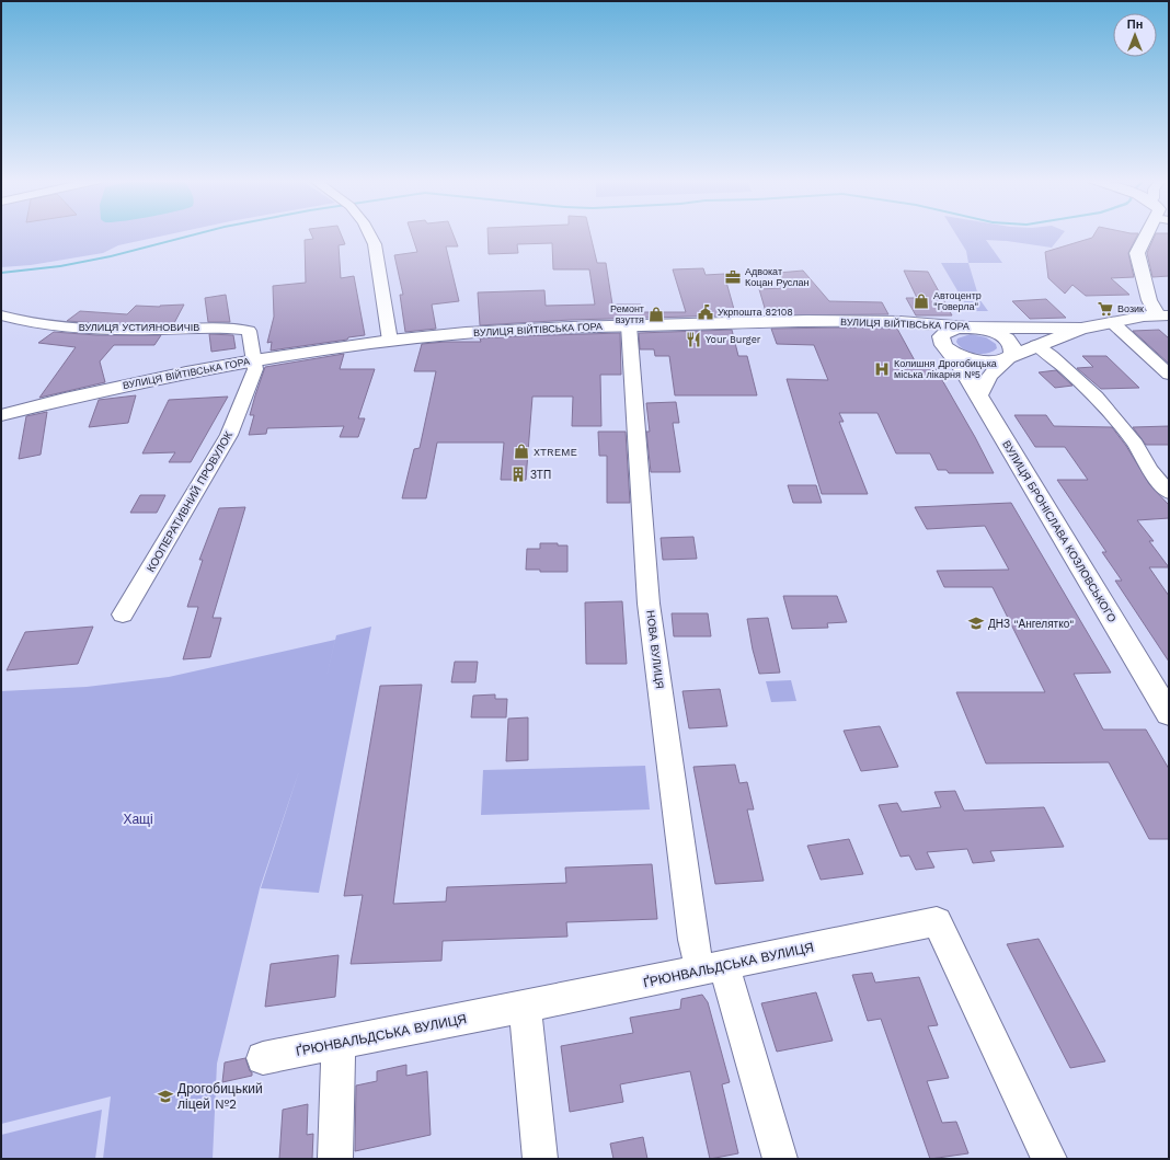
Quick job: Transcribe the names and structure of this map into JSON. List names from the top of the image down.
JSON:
{
  "streets": {
    "street": [
      "ВУЛИЦЯ ВІЙТІВСЬКА ГОРА",
      "ВУЛИЦЯ УСТИЯНОВИЧІВ",
      "КООПЕРАТИВНИЙ ПРОВУЛОК",
      "ВУЛИЦЯ БРОНІСЛАВА КОЗЛОВСЬКОГО",
      "НОВА ВУЛИЦЯ",
      "ҐРЮНВАЛЬДСЬКА ВУЛИЦЯ"
    ]
  },
  "crossings": [
    ["ВУЛИЦЯ ВІЙТІВСЬКА ГОРА", "ВУЛИЦЯ УСТИЯНОВИЧІВ"],
    ["ВУЛИЦЯ ВІЙТІВСЬКА ГОРА", "КООПЕРАТИВНИЙ ПРОВУЛОК"],
    ["ВУЛИЦЯ ВІЙТІВСЬКА ГОРА", "НОВА ВУЛИЦЯ"],
    ["ВУЛИЦЯ УСТИЯНОВИЧІВ", "КООПЕРАТИВНИЙ ПРОВУЛОК"],
    ["НОВА ВУЛИЦЯ", "ҐРЮНВАЛЬДСЬКА ВУЛИЦЯ"]
  ],
  "parks": ["Хащі"],
  "places": {
    "office": ["Адвокат Коцан Руслан"],
    "shop": ["Автоцентр \"Говерла\"", "Ремонт взуття", "XTREME"],
    "supermarket": ["Возик"],
    "public building": ["Укрпошта 82108"],
    "restaurant": ["Your Burger"],
    "hospital": ["Колишня Дрогобицька міська лікарня №5"],
    "building": ["ЗТП"],
    "school or university": ["ДНЗ \"Ангелятко\"", "Дрогобицький ліцей №2"]
  },
  "north": "top"
}
